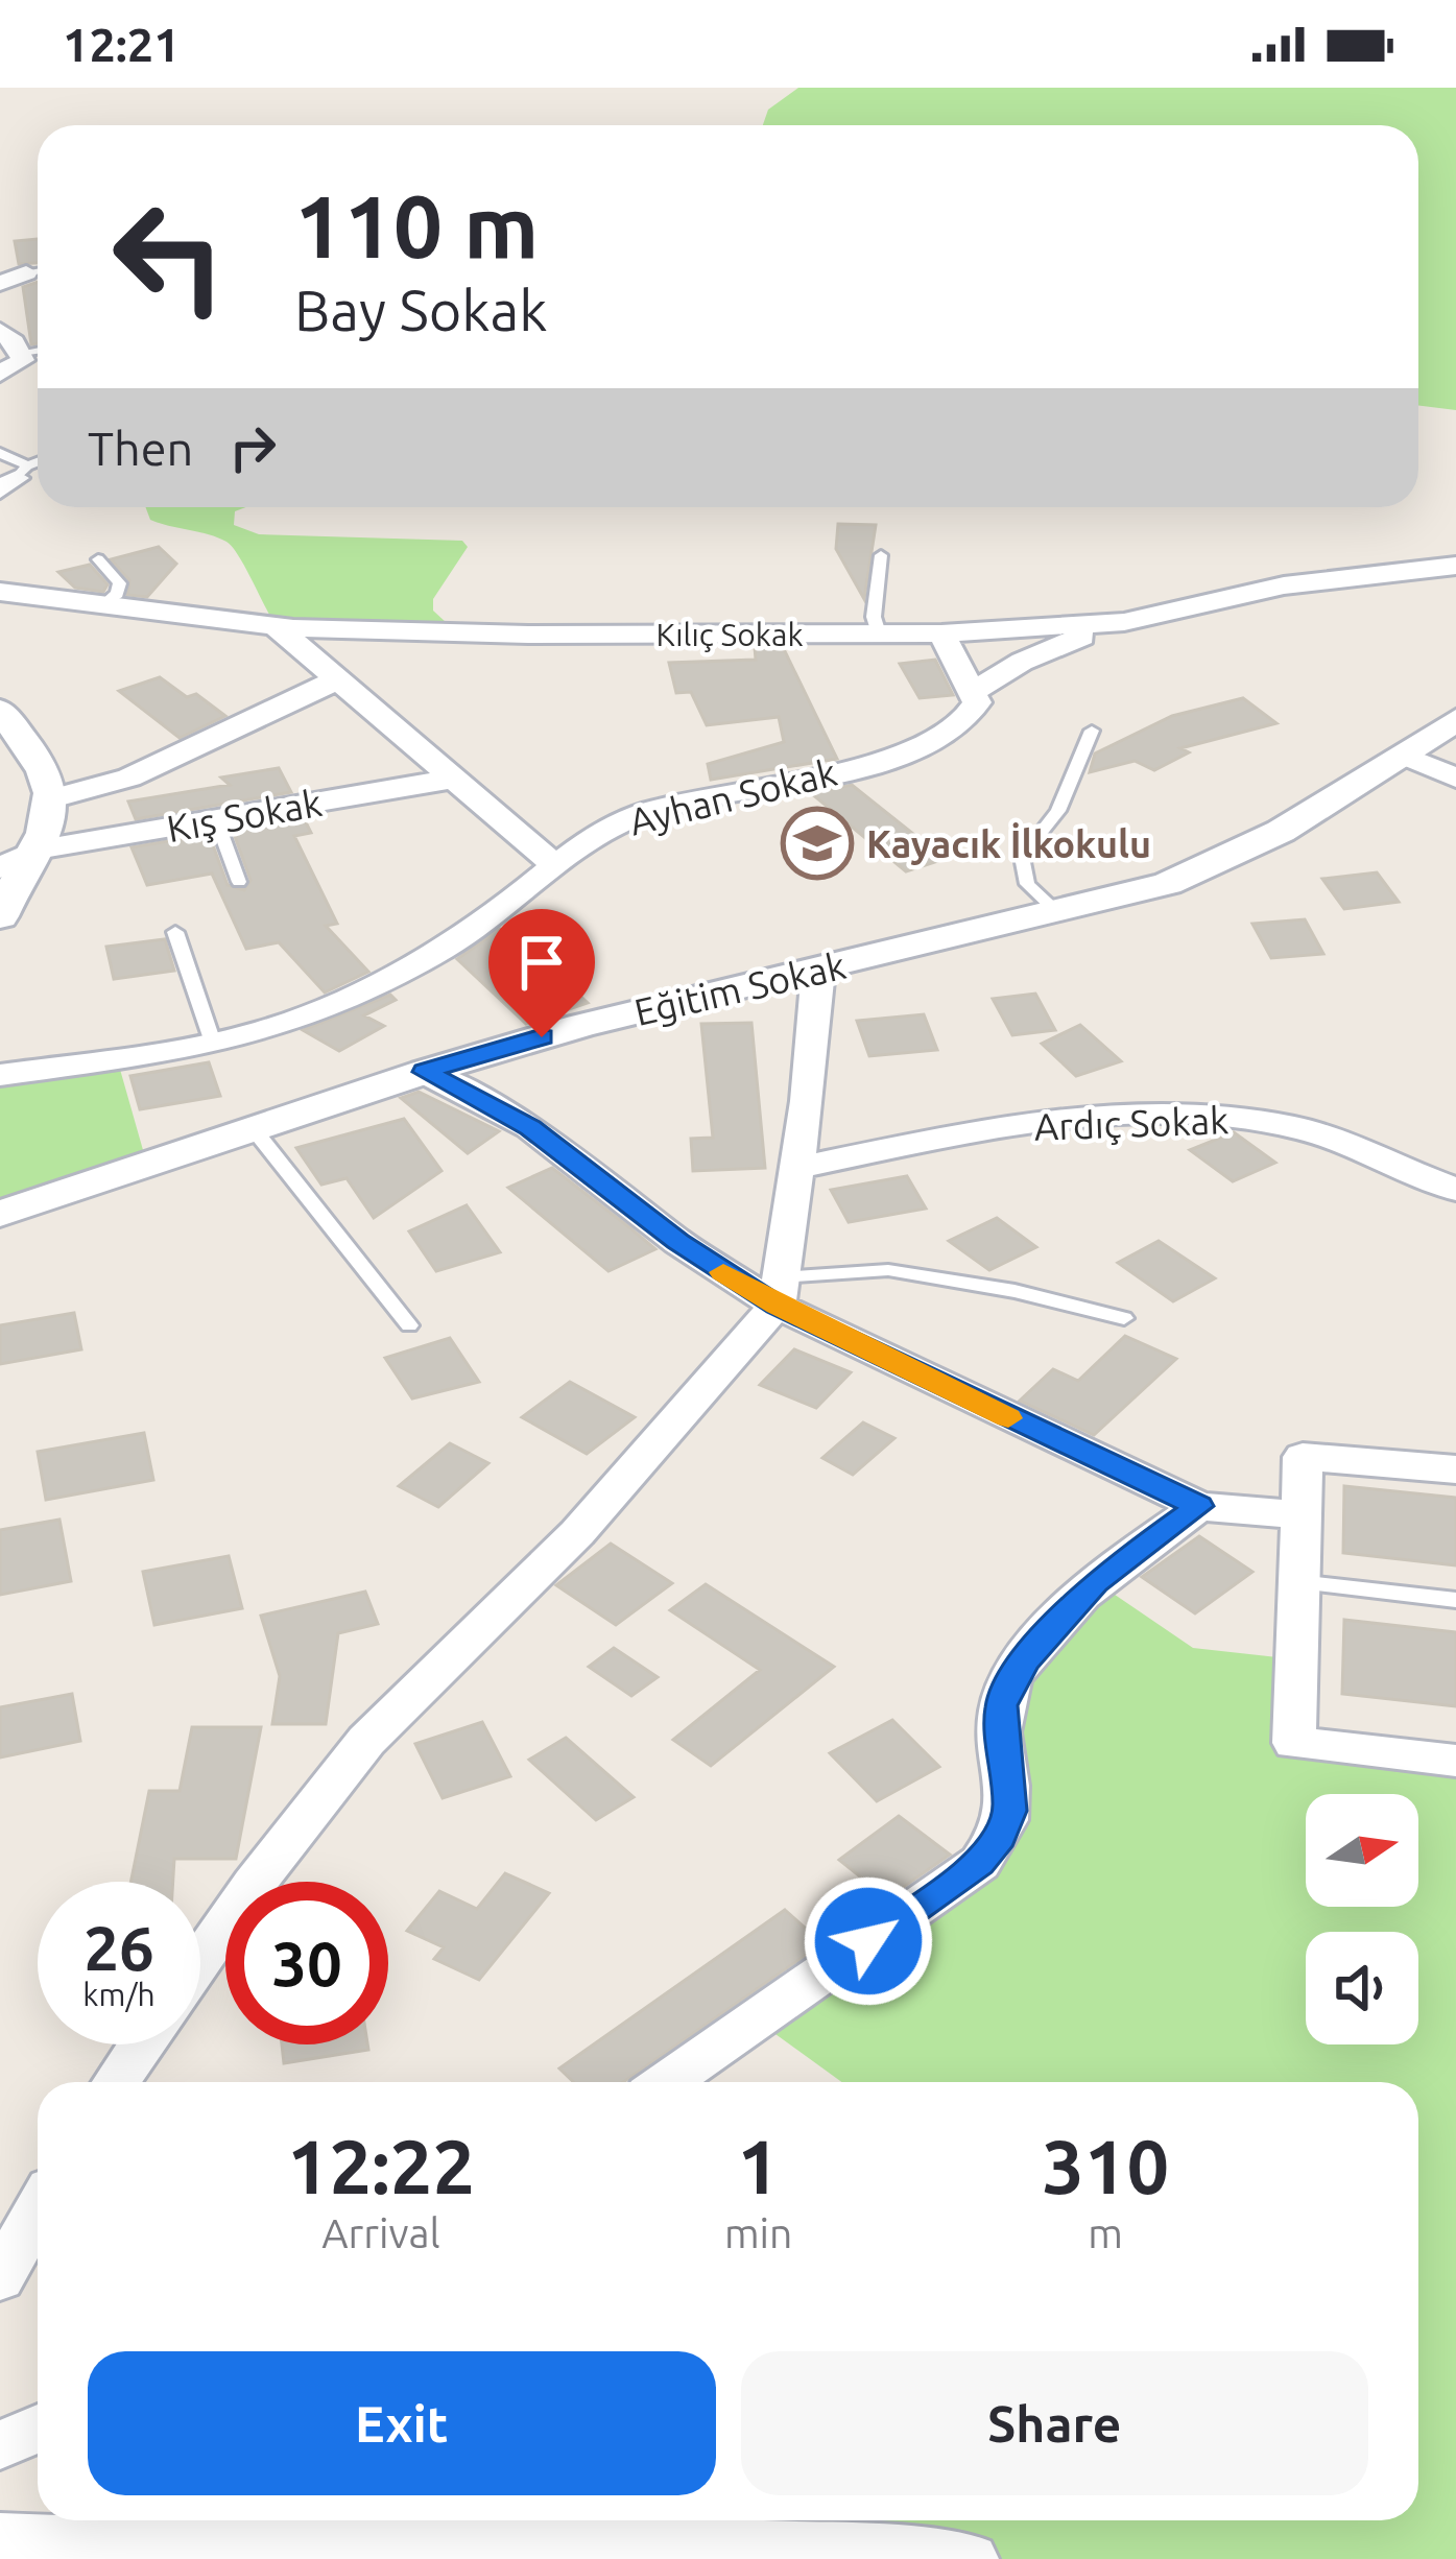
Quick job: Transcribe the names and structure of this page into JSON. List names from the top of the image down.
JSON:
{
  "streets": {
    "street": [
      "Kılıç Sokak",
      "Ayhan Sokak",
      "Kış Sokak",
      "Eğitim Sokak",
      "Ardıç Sokak"
    ]
  },
  "places": {
    "school or university": ["Kayacık İlkokulu"]
  },
  "north": "right",
  "page": {
    "status": "12:21",
    "turn": ["110 m", "Bay Sokak"],
    "then": "Then",
    "speed": "26 km/h",
    "limit": "30",
    "eta": [
      "12:22",
      "Arrival",
      "1",
      "min",
      "310",
      "m"
    ],
    "buttons": ["Exit", "Share"]
  }
}
